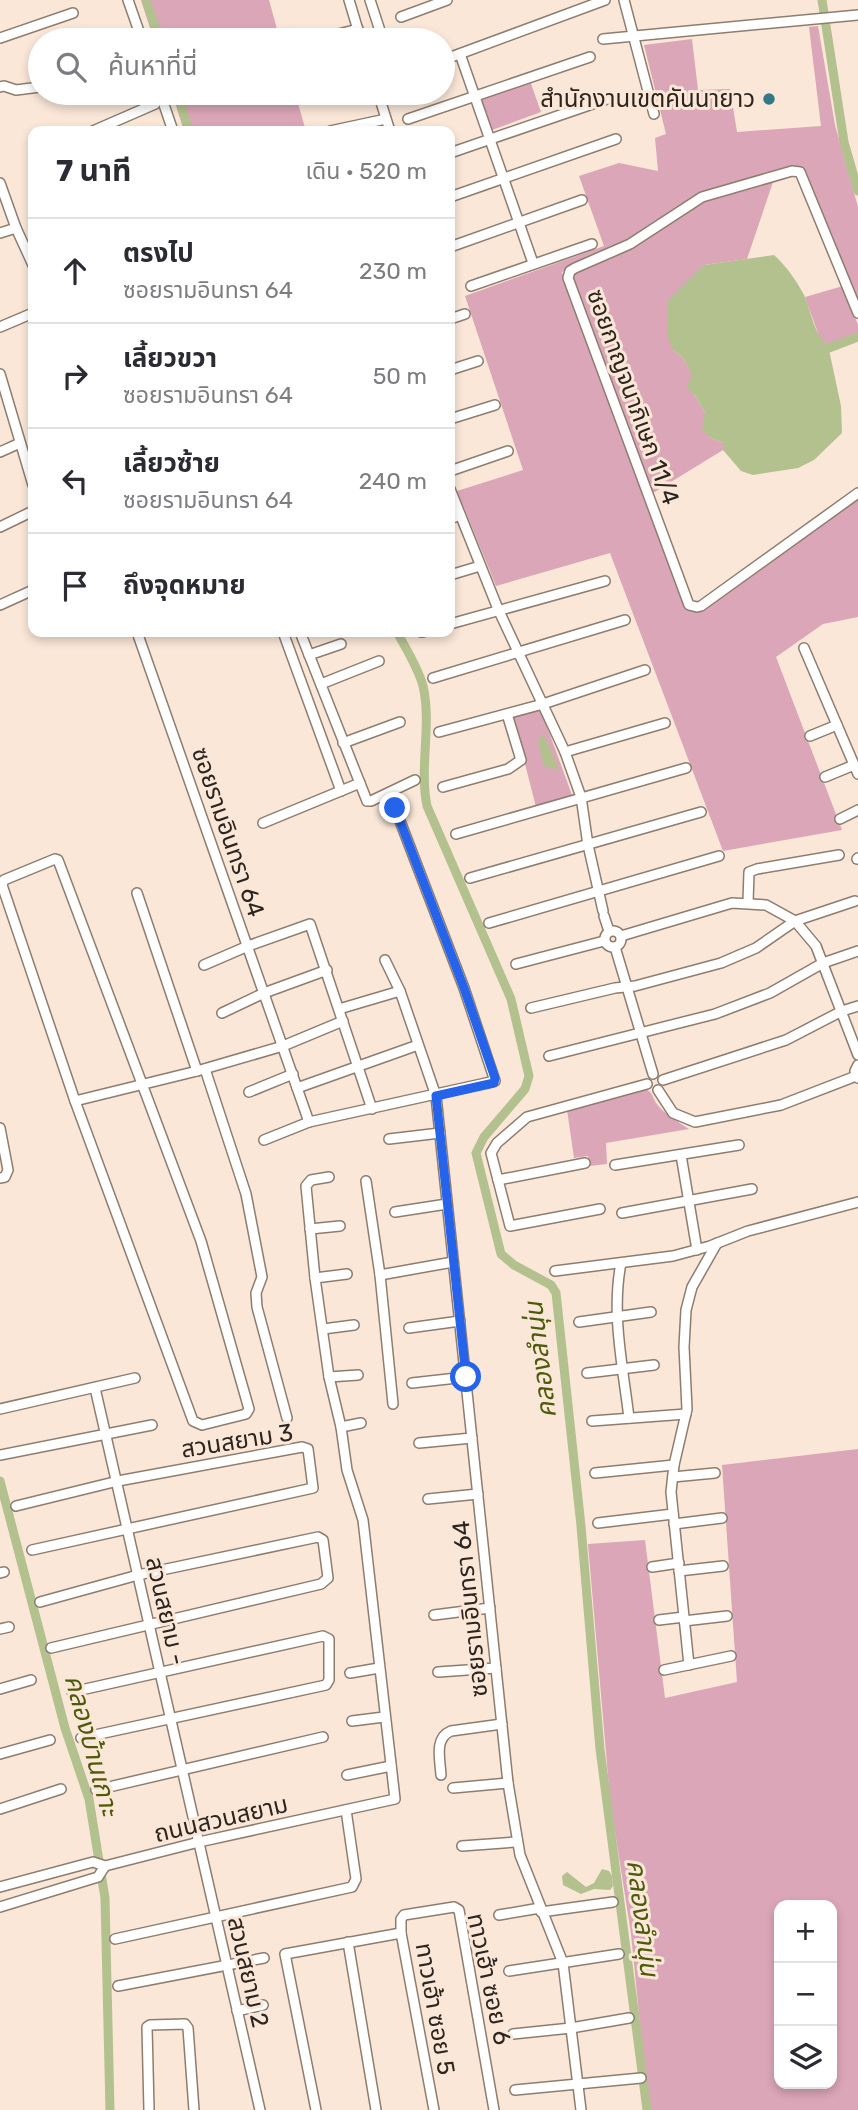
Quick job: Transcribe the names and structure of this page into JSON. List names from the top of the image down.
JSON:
{
  "streets": {
    "street": [
      "ซอยกาญจนาภิเษก 11/4",
      "ซอยรามอินทรา 64",
      "สวนสยาม 3",
      "สวนสยาม -",
      "ถนนสวนสยาม",
      "สวนสยาม 2",
      "ทาวเฮ้า ซอย 6",
      "ทาวเฮ้า ซอย 5"
    ]
  },
  "crossings": [
    ["สวนสยาม 3", "สวนสยาม -"],
    ["สวนสยาม -", "ถนนสวนสยาม"],
    ["สวนสยาม -", "สวนสยาม 2"],
    ["ถนนสวนสยาม", "สวนสยาม 2"],
    ["ทาวเฮ้า ซอย 6", "ทาวเฮ้า ซอย 5"]
  ],
  "water": ["คลองลำนุ่น", "คลองบ้านเกาะ"],
  "places": ["สำนักงานเขตคันนายาว"],
  "page": {
    "search": "ค้นหาที่นี่",
    "heading": ["7 นาที", "เดิน · 520 m"],
    "list": [
      ["ตรงไป", "ซอยรามอินทรา 64", "230 m"],
      ["เลี้ยวขวา", "ซอยรามอินทรา 64", "50 m"],
      ["เลี้ยวซ้าย", "ซอยรามอินทรา 64", "240 m"],
      "ถึงจุดหมาย"
    ],
    "map_buttons": ["+", "−"]
  }
}
